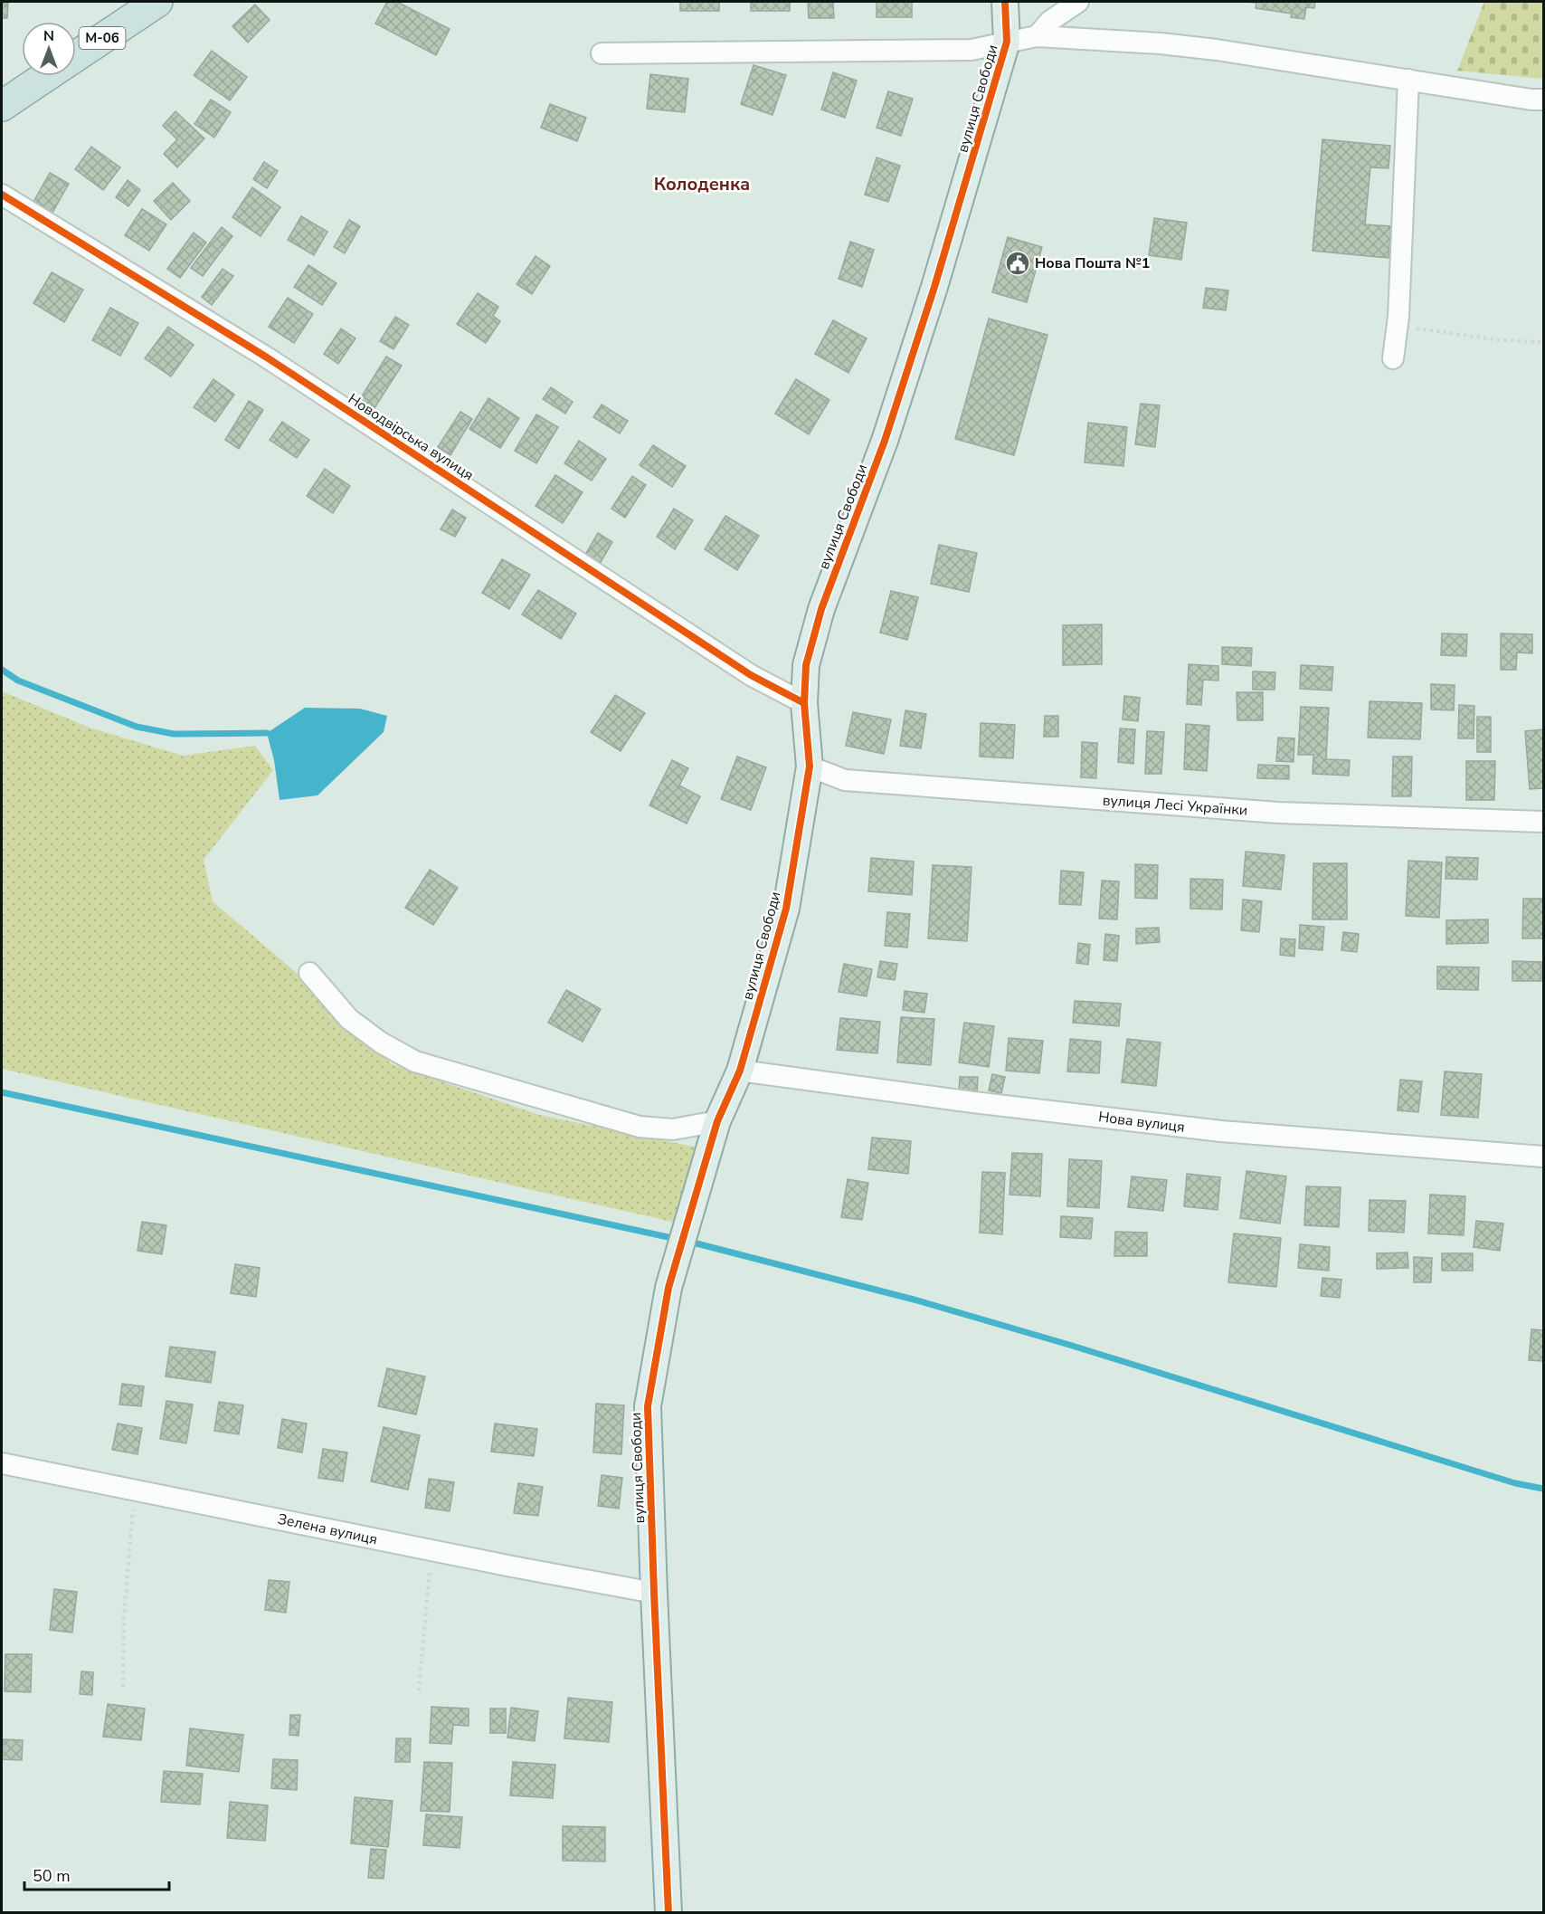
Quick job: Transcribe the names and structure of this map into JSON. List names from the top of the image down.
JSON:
{
  "streets": {
    "highway": ["М-06"],
    "main road": ["вулиця Свободи"],
    "street": [
      "Новодвірська вулиця",
      "вулиця Лесі Українки",
      "Нова вулиця",
      "Зелена вулиця"
    ]
  },
  "crossings": [
    ["вулиця Свободи", "Новодвірська вулиця"],
    ["вулиця Свободи", "вулиця Лесі Українки"],
    ["вулиця Свободи", "Нова вулиця"],
    ["вулиця Свободи", "Зелена вулиця"]
  ],
  "districts": ["Колоденка"],
  "places": {
    "public building": ["Нова Пошта №1"]
  },
  "scale_bar": "50 m",
  "north": "top"
}
